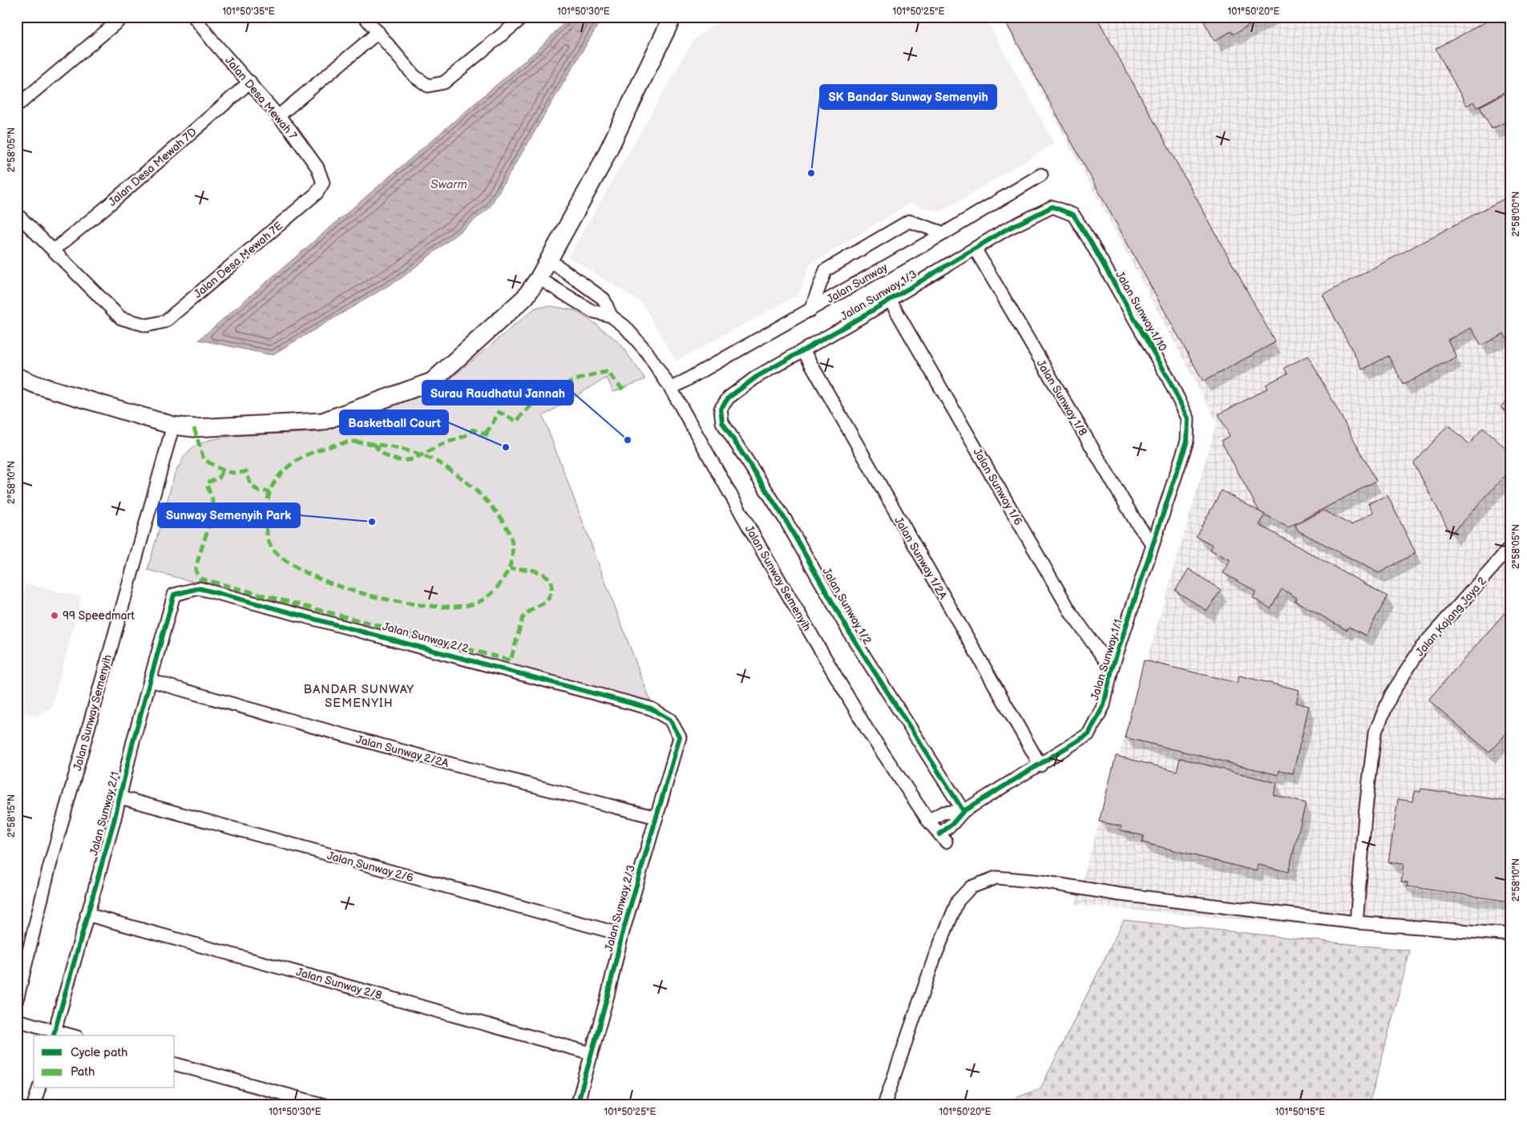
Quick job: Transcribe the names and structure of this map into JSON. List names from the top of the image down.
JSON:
{
  "streets": {
    "street": [
      "Jalan Desa Mewah 7",
      "Jalan Desa Mewah 7D",
      "Jalan Desa Mewah 7E",
      "Jalan Sunway",
      "Jalan Sunway 1/3",
      "Jalan Sunway 1/10",
      "Jalan Sunway 1/8",
      "Jalan Sunway 1/6",
      "Jalan Sunway 1/2A",
      "Jalan Sunway Semenyih",
      "Jalan Sunway 1/2",
      "Jalan Kajang Jaya 2",
      "Jalan Sunway 2/2",
      "Jalan Sunway 1/1",
      "Jalan Sunway 2/2A",
      "Jalan Sunway 2/1",
      "Jalan Sunway 2/6",
      "Jalan Sunway 2/3",
      "Jalan Sunway 2/8"
    ]
  },
  "crossings": [
    ["Jalan Desa Mewah 7", "Jalan Desa Mewah 7D"],
    ["Jalan Desa Mewah 7", "Jalan Desa Mewah 7E"],
    ["Jalan Desa Mewah 7D", "Jalan Desa Mewah 7E"],
    ["Jalan Sunway", "Jalan Sunway Semenyih"],
    ["Jalan Sunway 1/3", "Jalan Sunway 1/10"],
    ["Jalan Sunway 1/3", "Jalan Sunway 1/8"],
    ["Jalan Sunway 1/3", "Jalan Sunway 1/6"],
    ["Jalan Sunway 1/3", "Jalan Sunway 1/2A"],
    ["Jalan Sunway 1/3", "Jalan Sunway 1/2"],
    ["Jalan Sunway 1/10", "Jalan Sunway 1/1"],
    ["Jalan Sunway 1/8", "Jalan Sunway 1/1"],
    ["Jalan Sunway 1/6", "Jalan Sunway 1/1"],
    ["Jalan Sunway 1/2A", "Jalan Sunway 1/1"],
    ["Jalan Sunway Semenyih", "Jalan Sunway 1/1"],
    ["Jalan Sunway 1/2", "Jalan Sunway 1/1"],
    ["Jalan Sunway 2/2", "Jalan Sunway 2/1"],
    ["Jalan Sunway 2/2", "Jalan Sunway 2/3"],
    ["Jalan Sunway 2/2A", "Jalan Sunway 2/1"],
    ["Jalan Sunway 2/2A", "Jalan Sunway 2/3"],
    ["Jalan Sunway 2/1", "Jalan Sunway 2/6"],
    ["Jalan Sunway 2/1", "Jalan Sunway 2/8"],
    ["Jalan Sunway 2/6", "Jalan Sunway 2/3"],
    ["Jalan Sunway 2/3", "Jalan Sunway 2/8"]
  ],
  "districts": ["BANDAR SUNWAY SEMENYIH"],
  "water": ["Swarm"],
  "places": [
    "SK Bandar Sunway Semenyih",
    "Surau Raudhatul Jannah",
    "Basketball Court",
    "Sunway Semenyih Park",
    "99 Speedmart"
  ],
  "legend": ["Cycle path", "Path"],
  "coordinates": [
    "101°50'35\"E",
    "101°50'30\"E",
    "101°50'25\"E",
    "101°50'20\"E",
    "2°58'05\"N",
    "2°58'00\"N",
    "2°58'10\"N",
    "2°58'15\"N",
    "101°50'15\"E"
  ]
}
